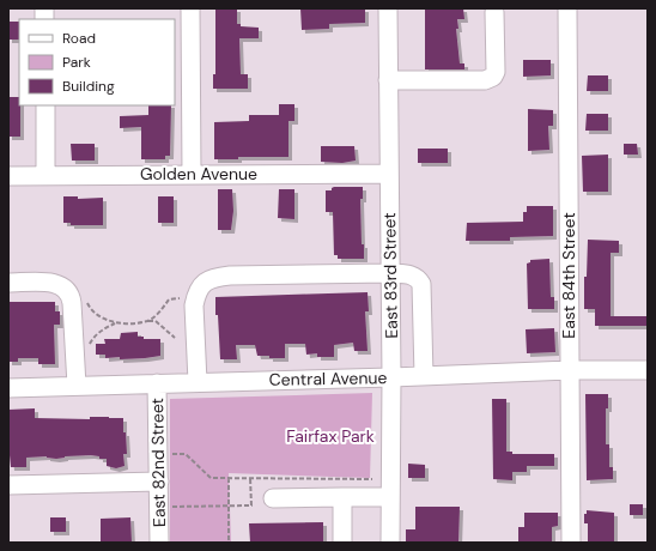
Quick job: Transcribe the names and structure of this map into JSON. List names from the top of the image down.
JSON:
{
  "streets": {
    "street": [
      "Golden Avenue",
      "East 83rd Street",
      "East 84th Street",
      "Central Avenue",
      "East 82nd Street"
    ]
  },
  "crossings": [
    ["Golden Avenue", "East 83rd Street"],
    ["East 83rd Street", "Central Avenue"],
    ["East 84th Street", "Central Avenue"],
    ["Central Avenue", "East 82nd Street"]
  ],
  "parks": ["Fairfax Park"],
  "legend": ["Road", "Park", "Building"]
}
